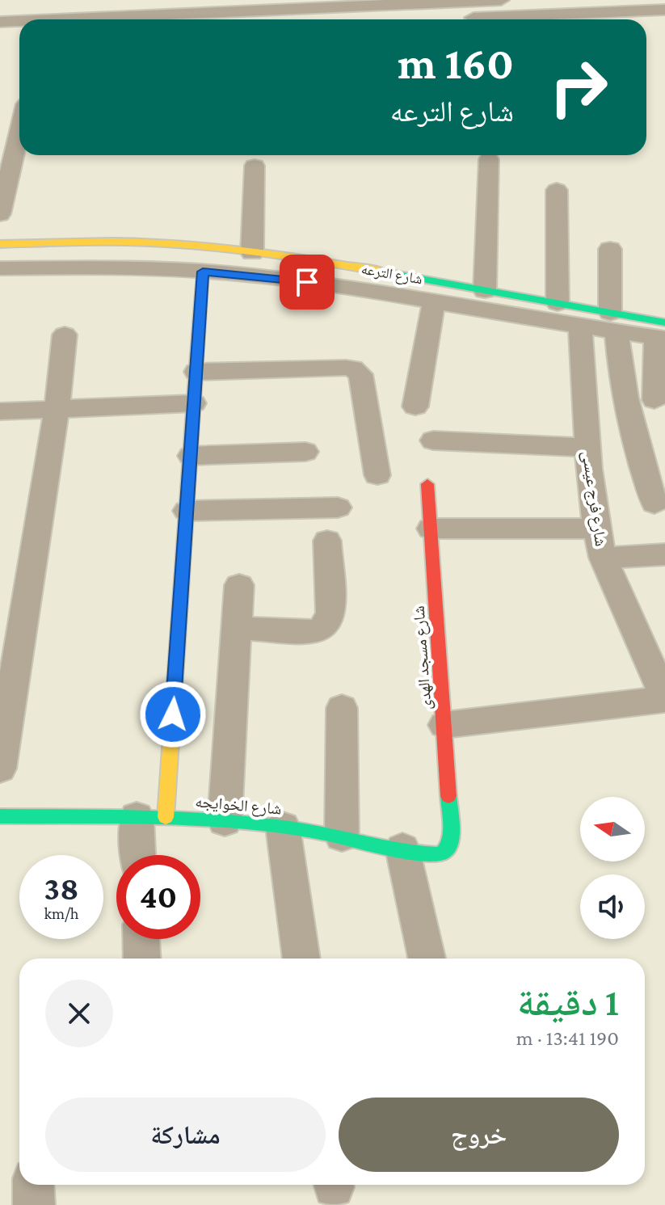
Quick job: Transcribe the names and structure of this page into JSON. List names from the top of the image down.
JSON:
{
  "streets": {
    "street": [
      "شارع الترعه",
      "شارع فرج عيسى",
      "شارع مسجد الهدى",
      "شارع الخوايجه"
    ]
  },
  "crossings": [
    ["شارع الترعه", "شارع فرج عيسى"],
    ["شارع مسجد الهدى", "شارع الخوايجه"]
  ],
  "north": "left",
  "page": {
    "turn": ["160 m", "شارع الترعه"],
    "speed": "38 km/h",
    "limit": "40",
    "heading": ["1 دقيقة", "190 m · 13:41"],
    "buttons": ["خروج", "مشاركة"]
  }
}
